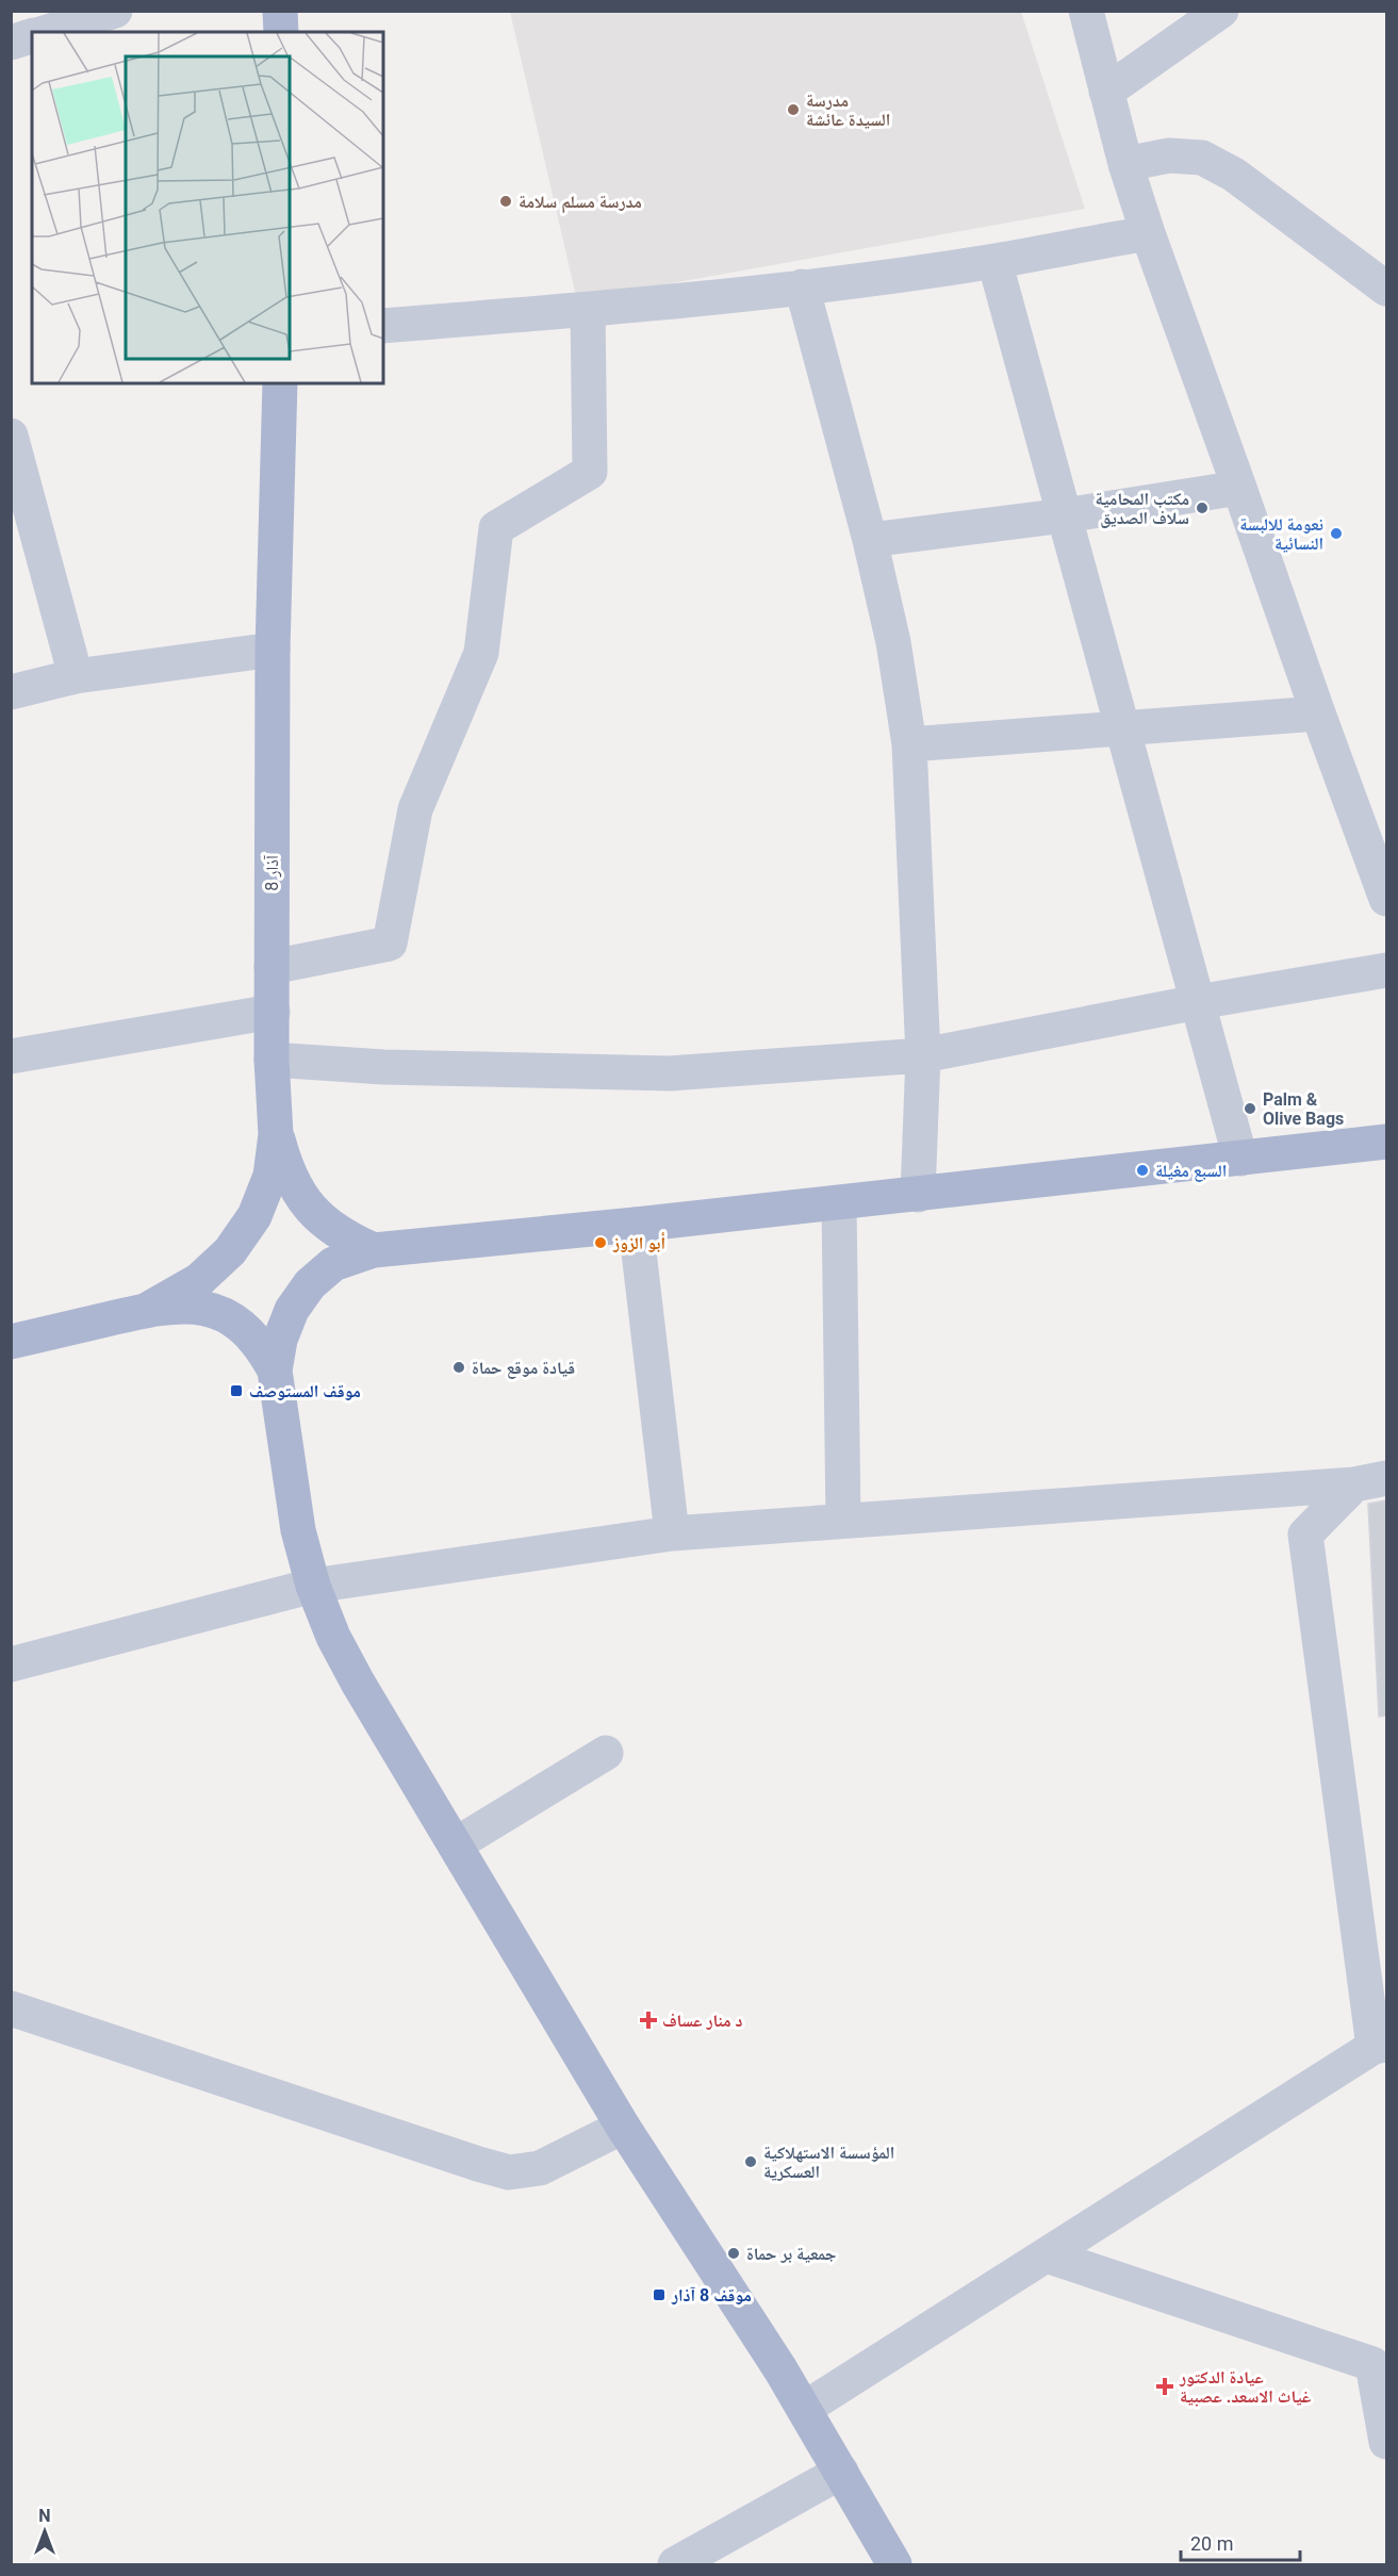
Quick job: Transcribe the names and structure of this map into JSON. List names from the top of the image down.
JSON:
{
  "streets": {
    "main road": ["8 آذار"]
  },
  "places": {
    "other": [
      "مدرسة السيدة عائشة",
      "مدرسة مسلم سلامة",
      "مكتب المحامية سلاف الصديق",
      "نعومة للالبسة النسائية",
      "Palm & Olive Bags",
      "السبع مغيلة",
      "أبو الزوز",
      "قيادة موقع حماة",
      "المؤسسة الاستهلاكية العسكرية",
      "جمعية بر حماة"
    ],
    "transit": ["موقف المستوصف", "موقف 8 آذار"],
    "health": ["د منار عساف", "عيادة الدكتور غياث الاسعد. عصبية"]
  },
  "scale_bar": "20 m",
  "north": "top"
}
